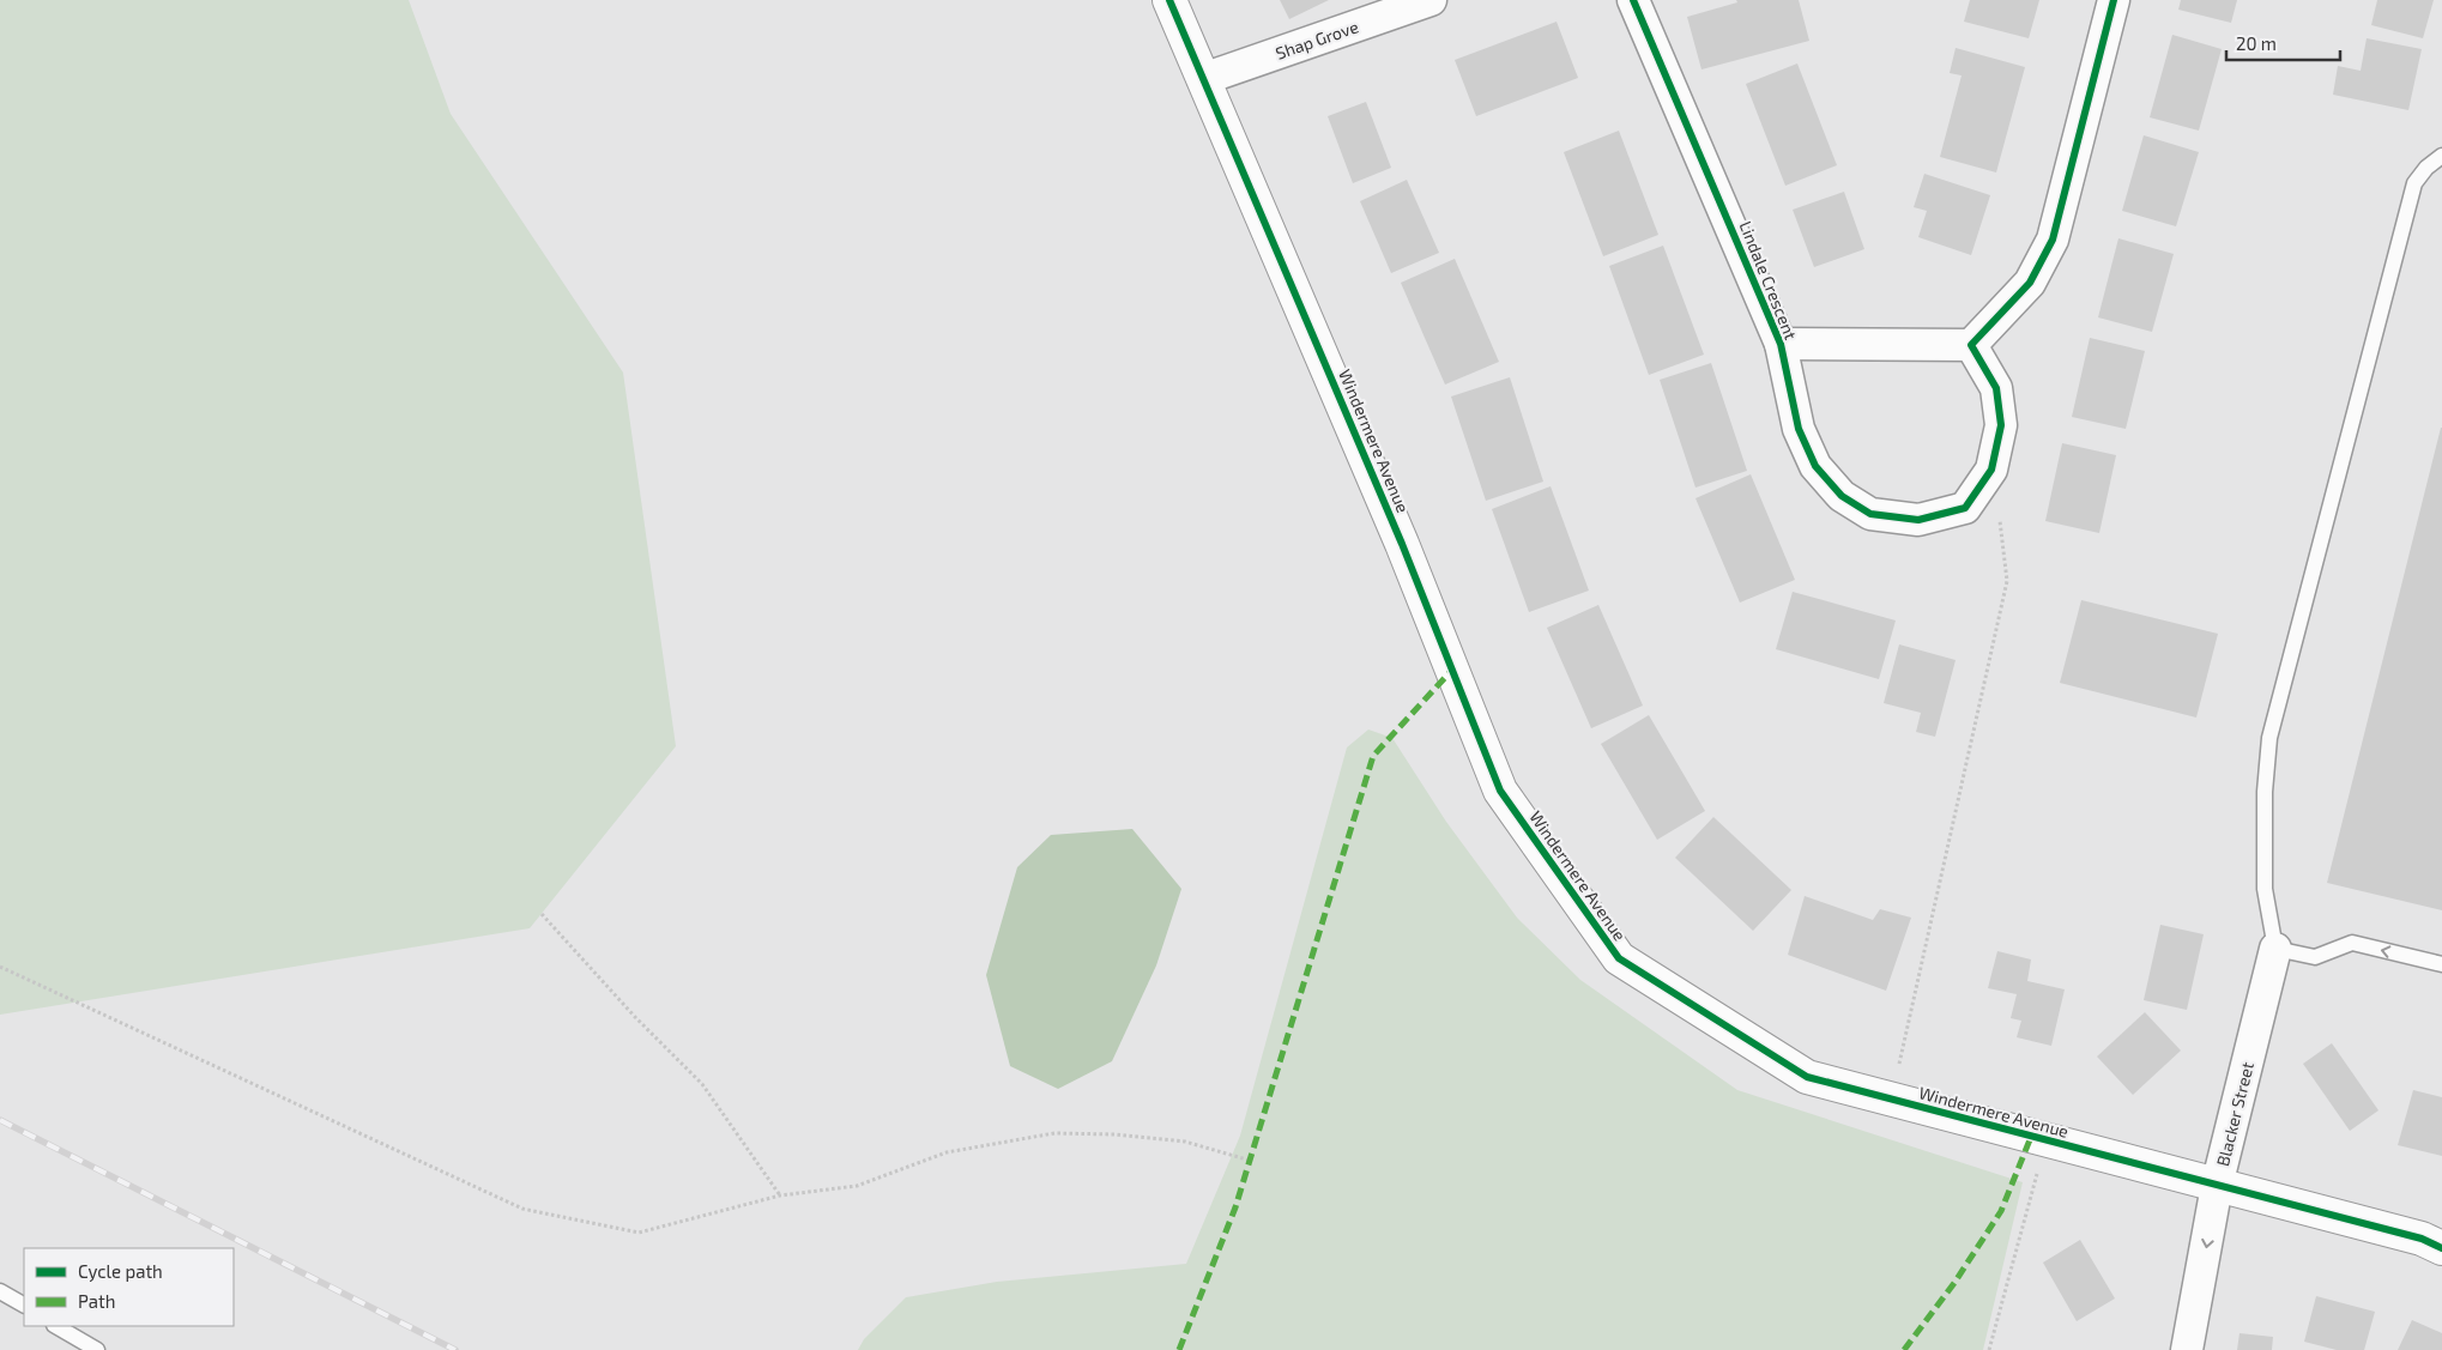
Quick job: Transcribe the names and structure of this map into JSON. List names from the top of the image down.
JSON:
{
  "streets": {
    "street": [
      "Shap Grove",
      "Lindale Crescent",
      "Windermere Avenue",
      "Blacker Street"
    ]
  },
  "crossings": [
    ["Shap Grove", "Windermere Avenue"],
    ["Windermere Avenue", "Blacker Street"]
  ],
  "one_way": ["Blacker Street"],
  "legend": ["Cycle path", "Path"],
  "scale_bar": "20 m"
}
